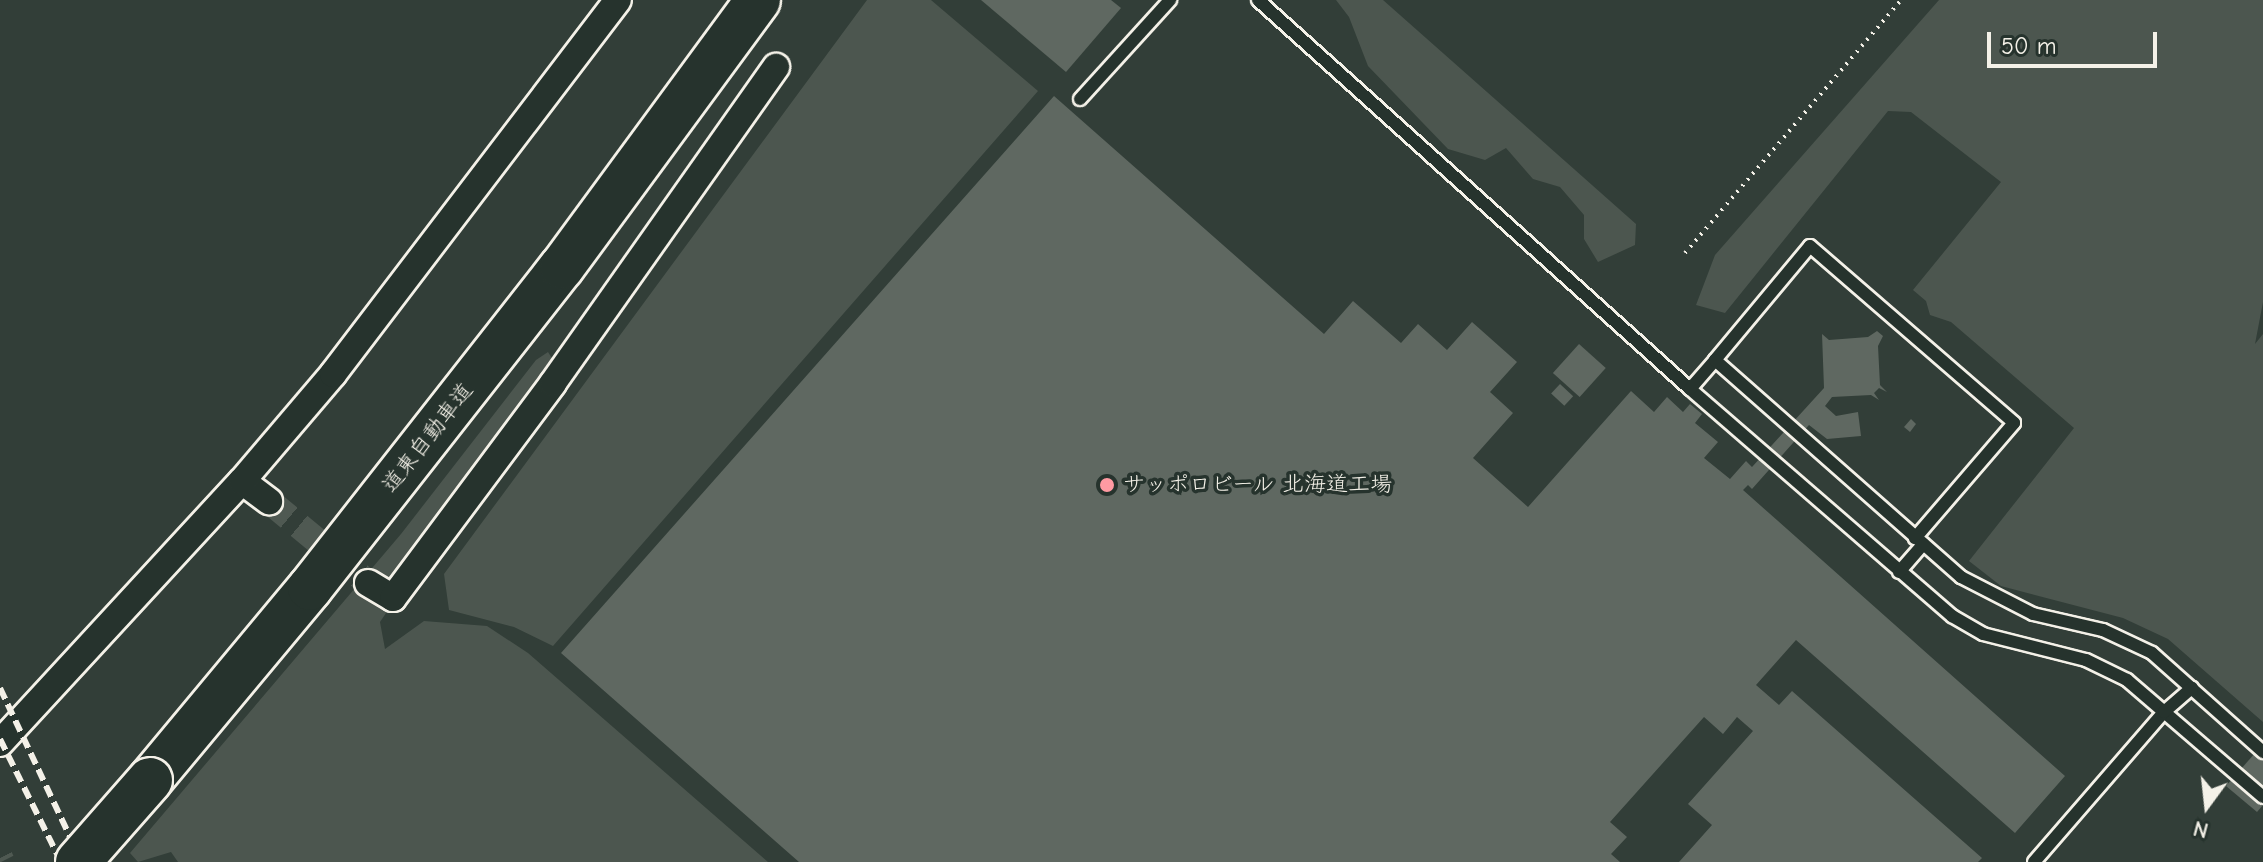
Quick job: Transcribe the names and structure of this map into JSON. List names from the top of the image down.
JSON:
{
  "streets": {
    "highway": ["道東自動車道"]
  },
  "places": ["サッポロビール 北海道工場"],
  "scale_bar": "50 m",
  "north": "bottom"
}
